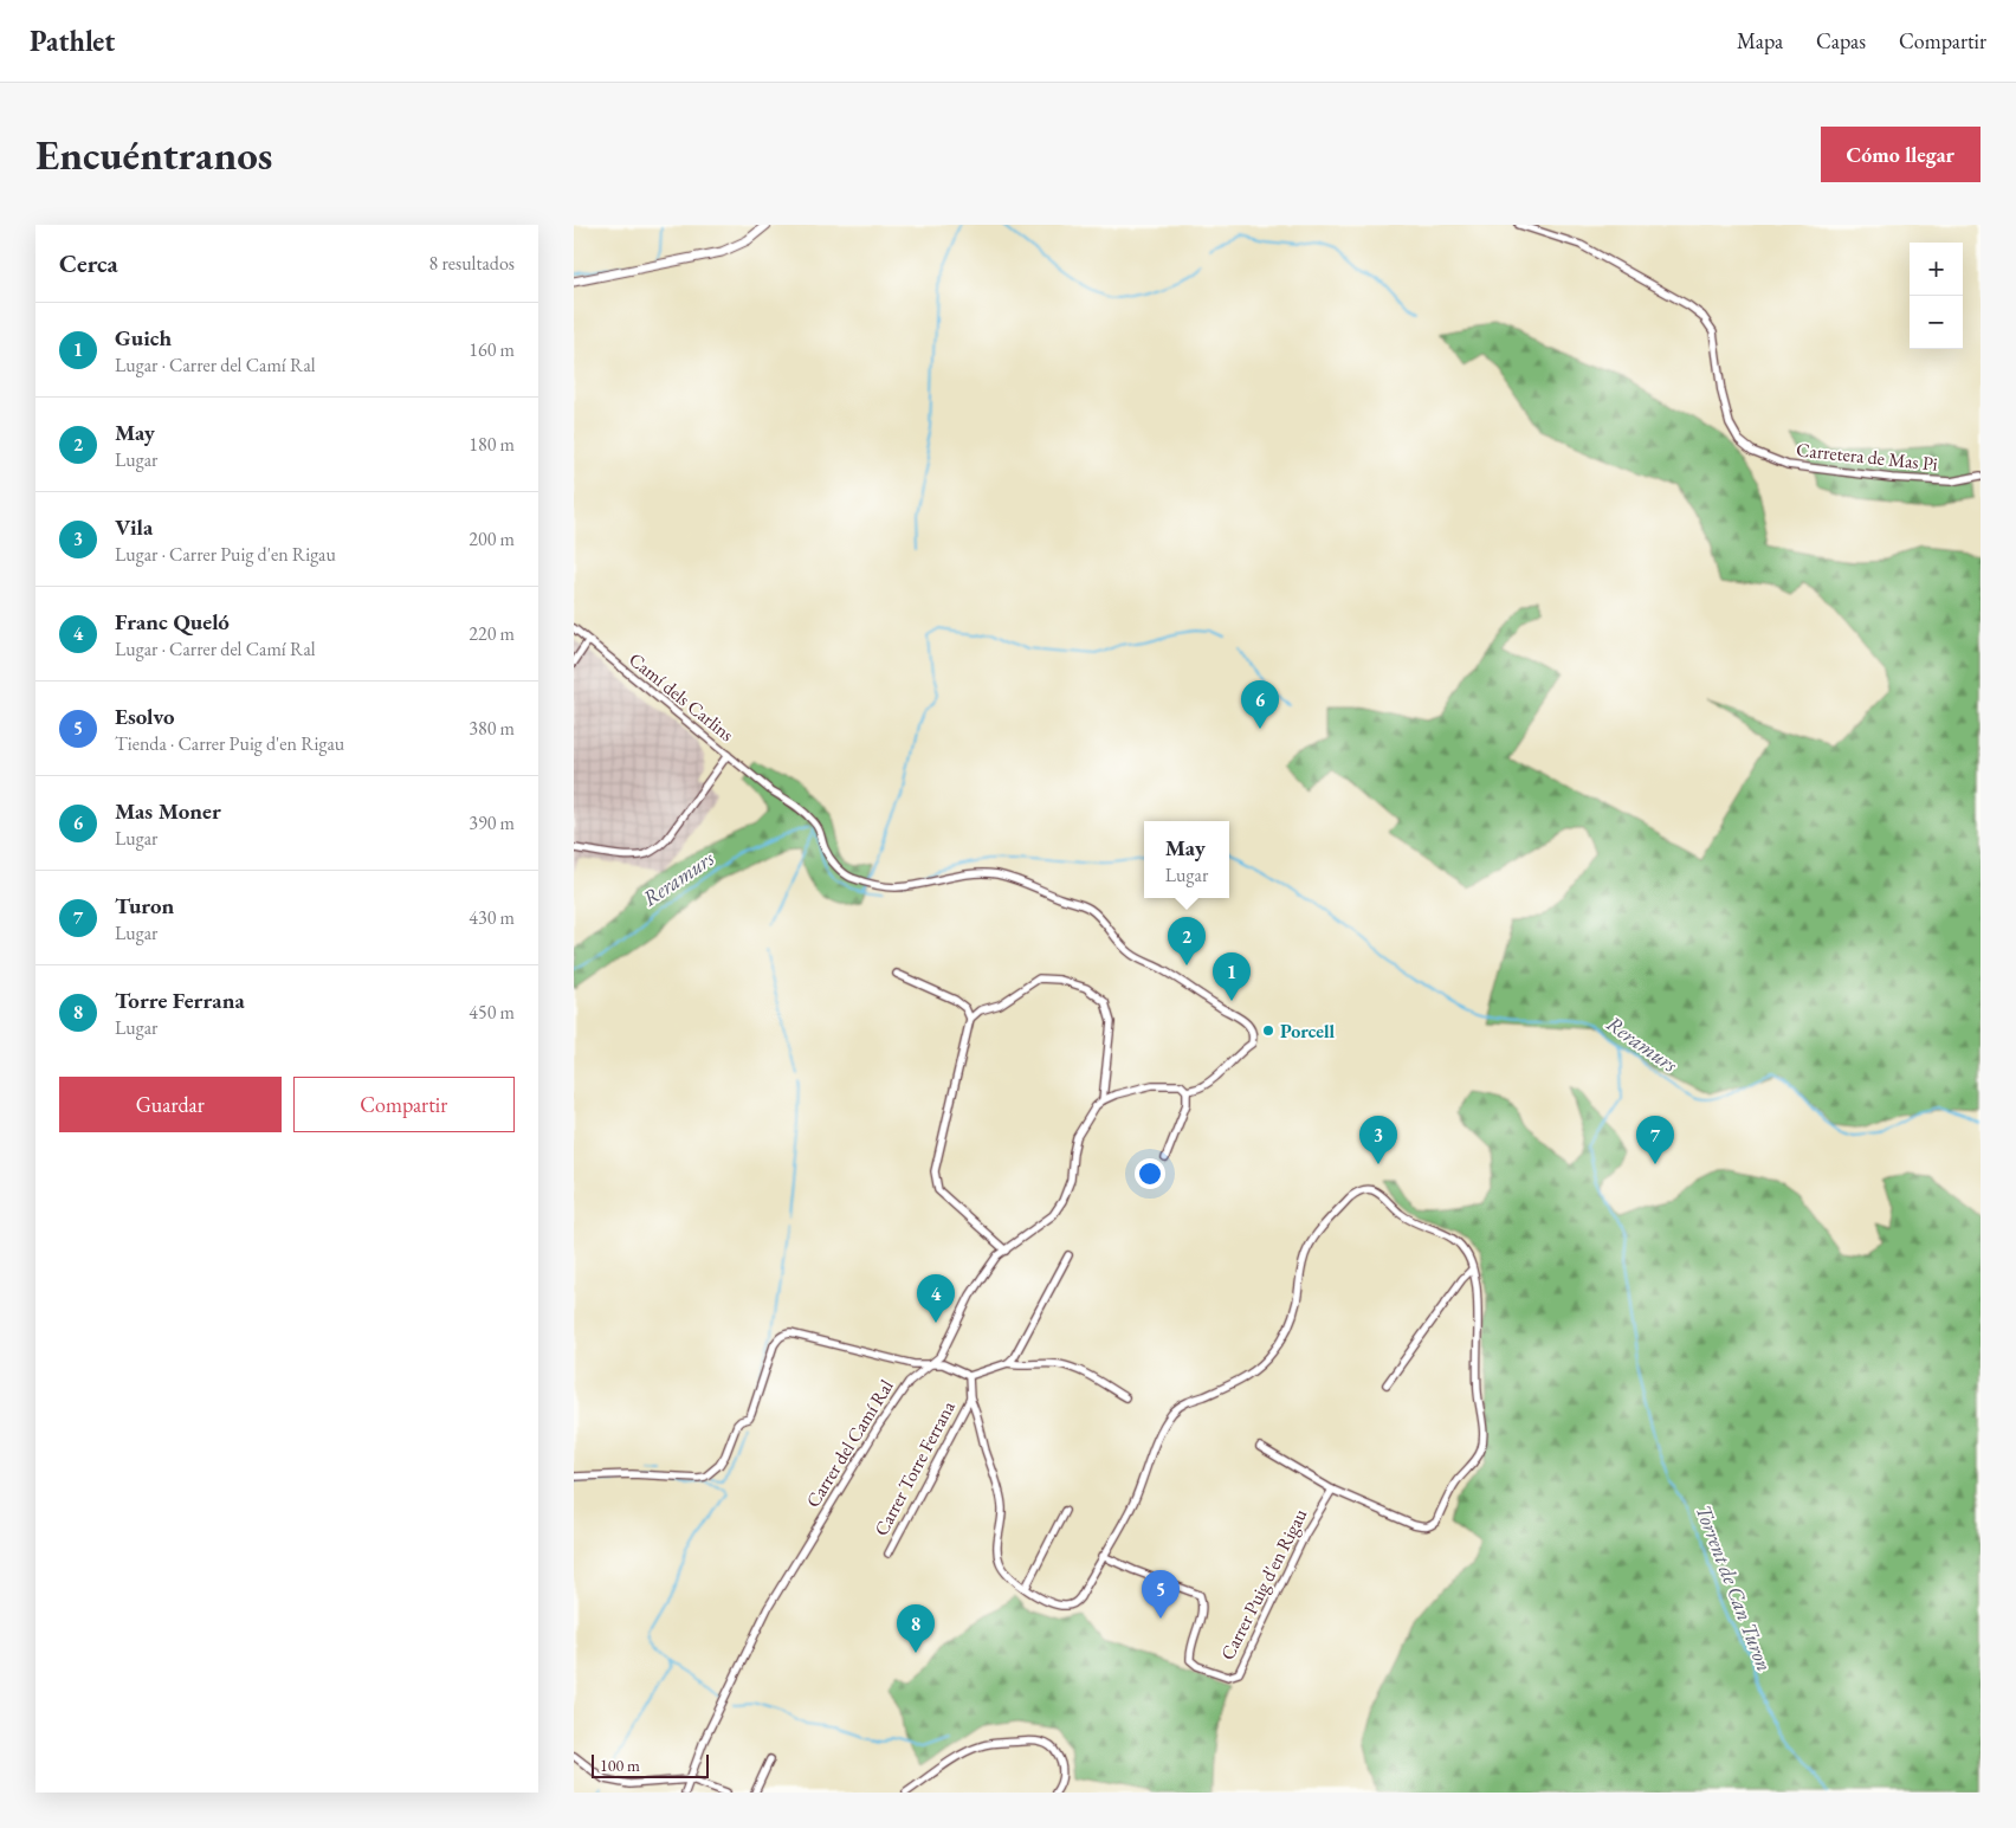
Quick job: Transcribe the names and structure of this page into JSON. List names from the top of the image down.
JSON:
{
  "streets": {
    "street": [
      "Carretera de Mas Pi",
      "Camí dels Carlins",
      "Carrer del Camí Ral",
      "Carrer Torre Ferrana",
      "Carrer Puig d'en Rigau"
    ]
  },
  "crossings": [
    ["Carrer Torre Ferrana", "Carrer Puig d'en Rigau"]
  ],
  "water": ["Reramurs", "Torrent de Can Turon"],
  "places": ["Porcell"],
  "scale_bar": "100 m",
  "page": {
    "header": "Pathlet",
    "nav": ["Mapa", "Capas", "Compartir"],
    "buttons": [
      "Cómo llegar",
      ["Guardar", "Compartir"]
    ],
    "title": "Encuéntranos",
    "heading": ["Cerca", "8 resultados"],
    "map_buttons": ["+", "−"],
    "list": [
      {
        "mark": "1",
        "name": "Guich",
        "note": "Lugar · Carrer del Camí Ral",
        "value": "160 m"
      },
      {
        "mark": "2",
        "name": "May",
        "note": "Lugar",
        "value": "180 m"
      },
      {
        "mark": "3",
        "name": "Vila",
        "note": "Lugar · Carrer Puig d'en Rigau",
        "value": "200 m"
      },
      {
        "mark": "4",
        "name": "Franc Queló",
        "note": "Lugar · Carrer del Camí Ral",
        "value": "220 m"
      },
      {
        "mark": "5",
        "name": "Esolvo",
        "note": "Tienda · Carrer Puig d'en Rigau",
        "value": "380 m"
      },
      {
        "mark": "6",
        "name": "Mas Moner",
        "note": "Lugar",
        "value": "390 m"
      },
      {
        "mark": "7",
        "name": "Turon",
        "note": "Lugar",
        "value": "430 m"
      },
      {
        "mark": "8",
        "name": "Torre Ferrana",
        "note": "Lugar",
        "value": "450 m"
      }
    ],
    "pins": [
      "6",
      "2",
      "1",
      "3",
      "7",
      "4",
      "5",
      "8"
    ],
    "popup": ["May", "Lugar"],
    "scale": "100 m"
  }
}
